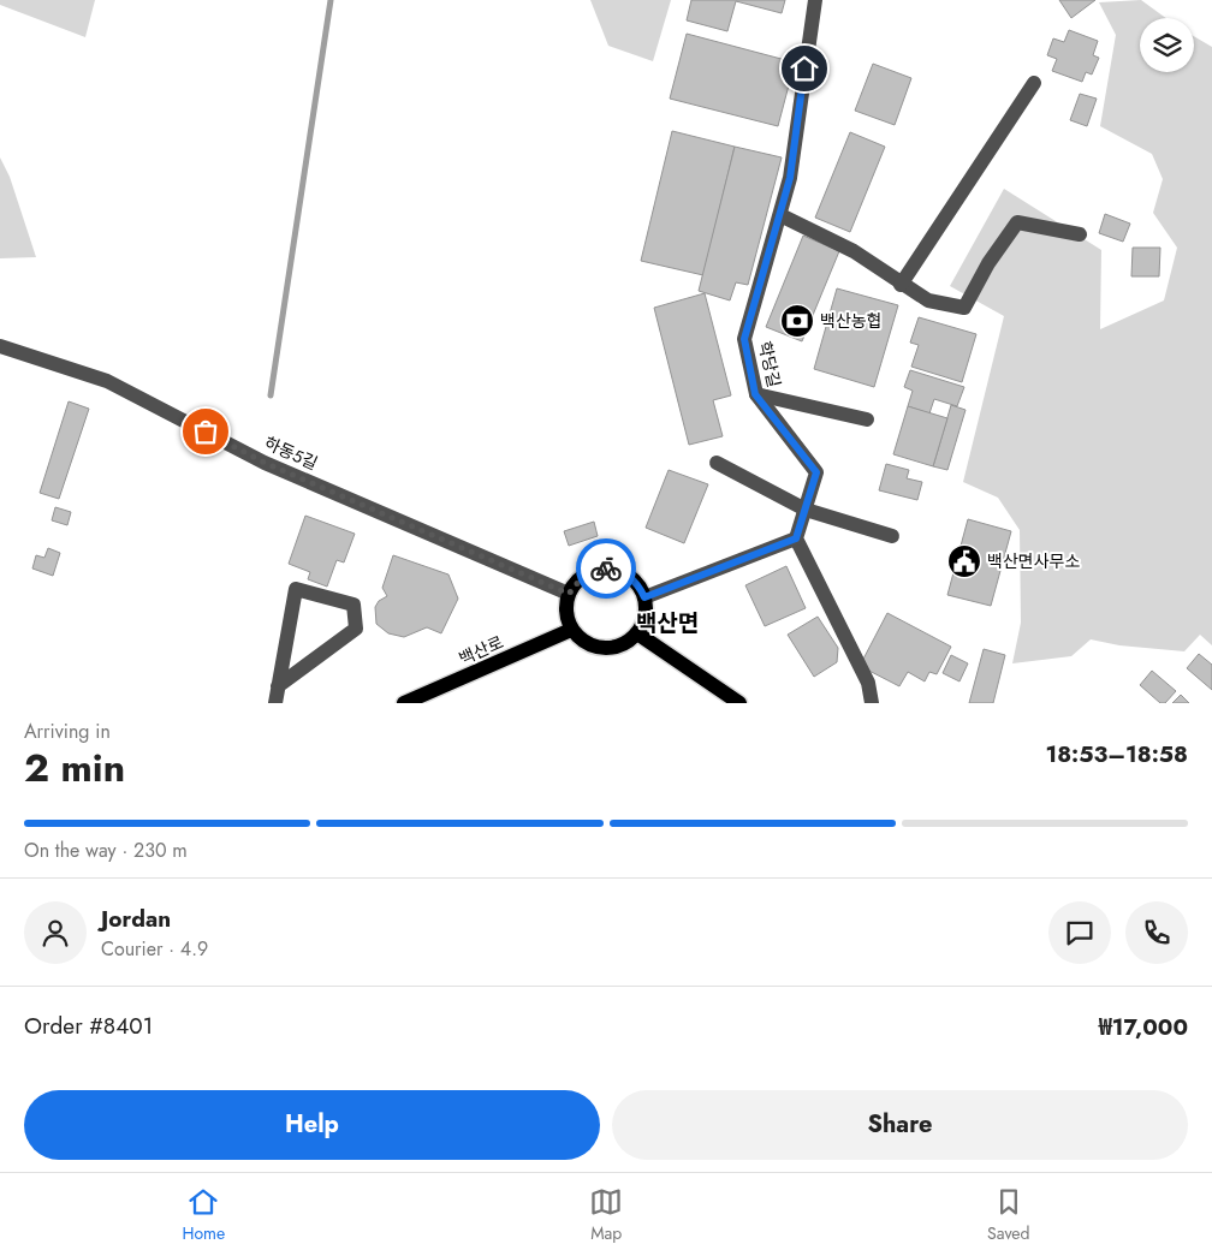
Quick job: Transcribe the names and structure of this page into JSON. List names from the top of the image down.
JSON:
{
  "streets": {
    "main road": ["백산로"],
    "street": ["학당길", "하동5길"]
  },
  "crossings": [
    ["하동5길", "백산로"]
  ],
  "districts": ["백산면"],
  "places": {
    "bank": ["백산농협"],
    "public building": ["백산면사무소"]
  },
  "page": {
    "heading": ["2 min", "Arriving in", "18:53–18:58"],
    "panel": [
      "Jordan",
      "Courier · 4.9",
      "Order #8401",
      "₩17,000"
    ],
    "bar": "On the way · 230 m",
    "buttons": ["Help", "Share"],
    "tabs": ["Home", "Map", "Saved"]
  }
}
